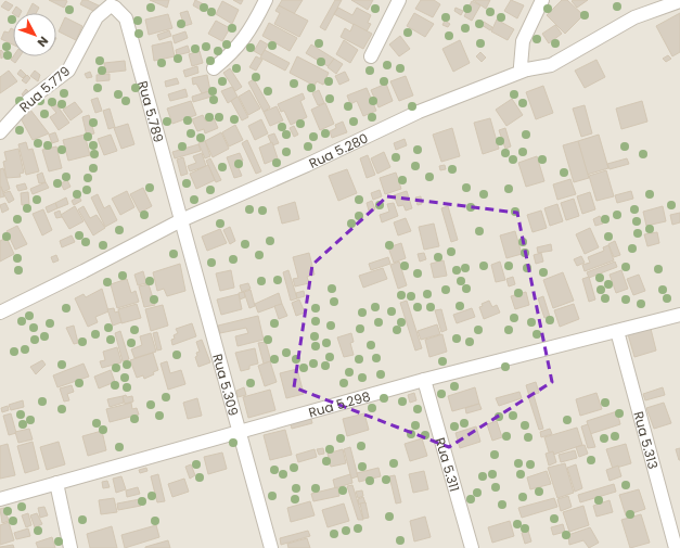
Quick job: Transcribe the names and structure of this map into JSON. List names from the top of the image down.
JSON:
{
  "streets": {
    "street": [
      "Rua 5.779",
      "Rua 5.789",
      "Rua 5.280",
      "Rua 5.309",
      "Rua 5.298",
      "Rua 5.313",
      "Rua 5.311"
    ]
  },
  "crossings": [
    ["Rua 5.779", "Rua 5.789"],
    ["Rua 5.789", "Rua 5.280"],
    ["Rua 5.789", "Rua 5.309"],
    ["Rua 5.280", "Rua 5.309"],
    ["Rua 5.309", "Rua 5.298"],
    ["Rua 5.298", "Rua 5.313"],
    ["Rua 5.298", "Rua 5.311"]
  ],
  "north": "bottom right"
}
